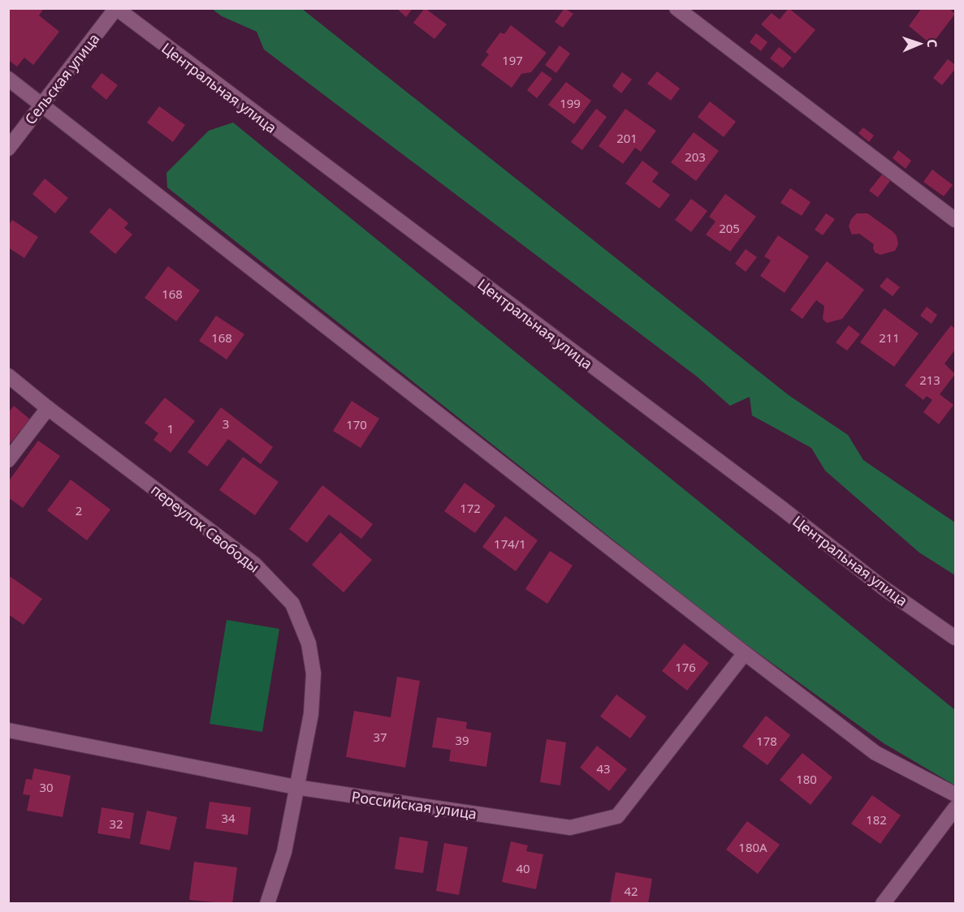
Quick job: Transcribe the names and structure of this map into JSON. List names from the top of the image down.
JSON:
{
  "streets": {
    "street": [
      "Сельская улица",
      "Центральная улица",
      "переулок Свободы",
      "Российская улица"
    ]
  },
  "crossings": [
    ["Сельская улица", "Центральная улица"],
    ["переулок Свободы", "Российская улица"]
  ],
  "house_numbers": [
    "197",
    "199",
    "201",
    "203",
    "205",
    "168",
    "168",
    "211",
    "213",
    "3",
    "170",
    "1",
    "172",
    "2",
    "174/1",
    "176",
    "37",
    "39",
    "178",
    "43",
    "180",
    "30",
    "34",
    "182",
    "32",
    "180А",
    "40",
    "42"
  ],
  "north": "right"
}
